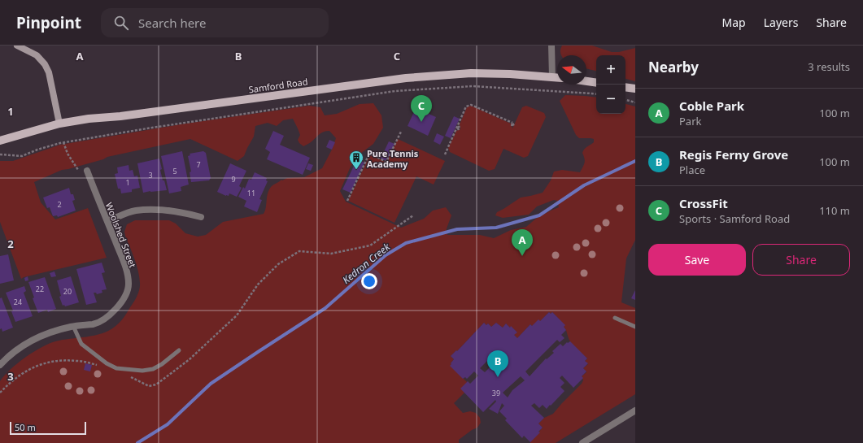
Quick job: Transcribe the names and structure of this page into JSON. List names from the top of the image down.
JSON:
{
  "streets": {
    "main road": ["Samford Road"],
    "street": ["Woolshed Street"]
  },
  "water": ["Kedron Creek"],
  "places": {
    "building": ["Pure Tennis Academy"]
  },
  "house_numbers": [
    "7",
    "5",
    "3",
    "9",
    "1",
    "11",
    "2",
    "22",
    "20",
    "24",
    "39"
  ],
  "scale_bar": "50 m",
  "north": "left",
  "page": {
    "header": "Pinpoint",
    "search": "Search here",
    "nav": ["Map", "Layers", "Share"],
    "heading": ["Nearby", "3 results"],
    "map_buttons": ["+", "−"],
    "list": [
      {
        "mark": "A",
        "name": "Coble Park",
        "note": "Park",
        "value": "100 m"
      },
      {
        "mark": "B",
        "name": "Regis Ferny Grove",
        "note": "Place",
        "value": "100 m"
      },
      {
        "mark": "C",
        "name": "CrossFit",
        "note": "Sports · Samford Road",
        "value": "110 m"
      }
    ],
    "pins": ["C", "A", "B"],
    "buttons": ["Save", "Share"],
    "scale": "50 m"
  },
  "grid": {
    "columns": ["A", "B", "C"],
    "rows": ["1", "2", "3"]
  }
}
